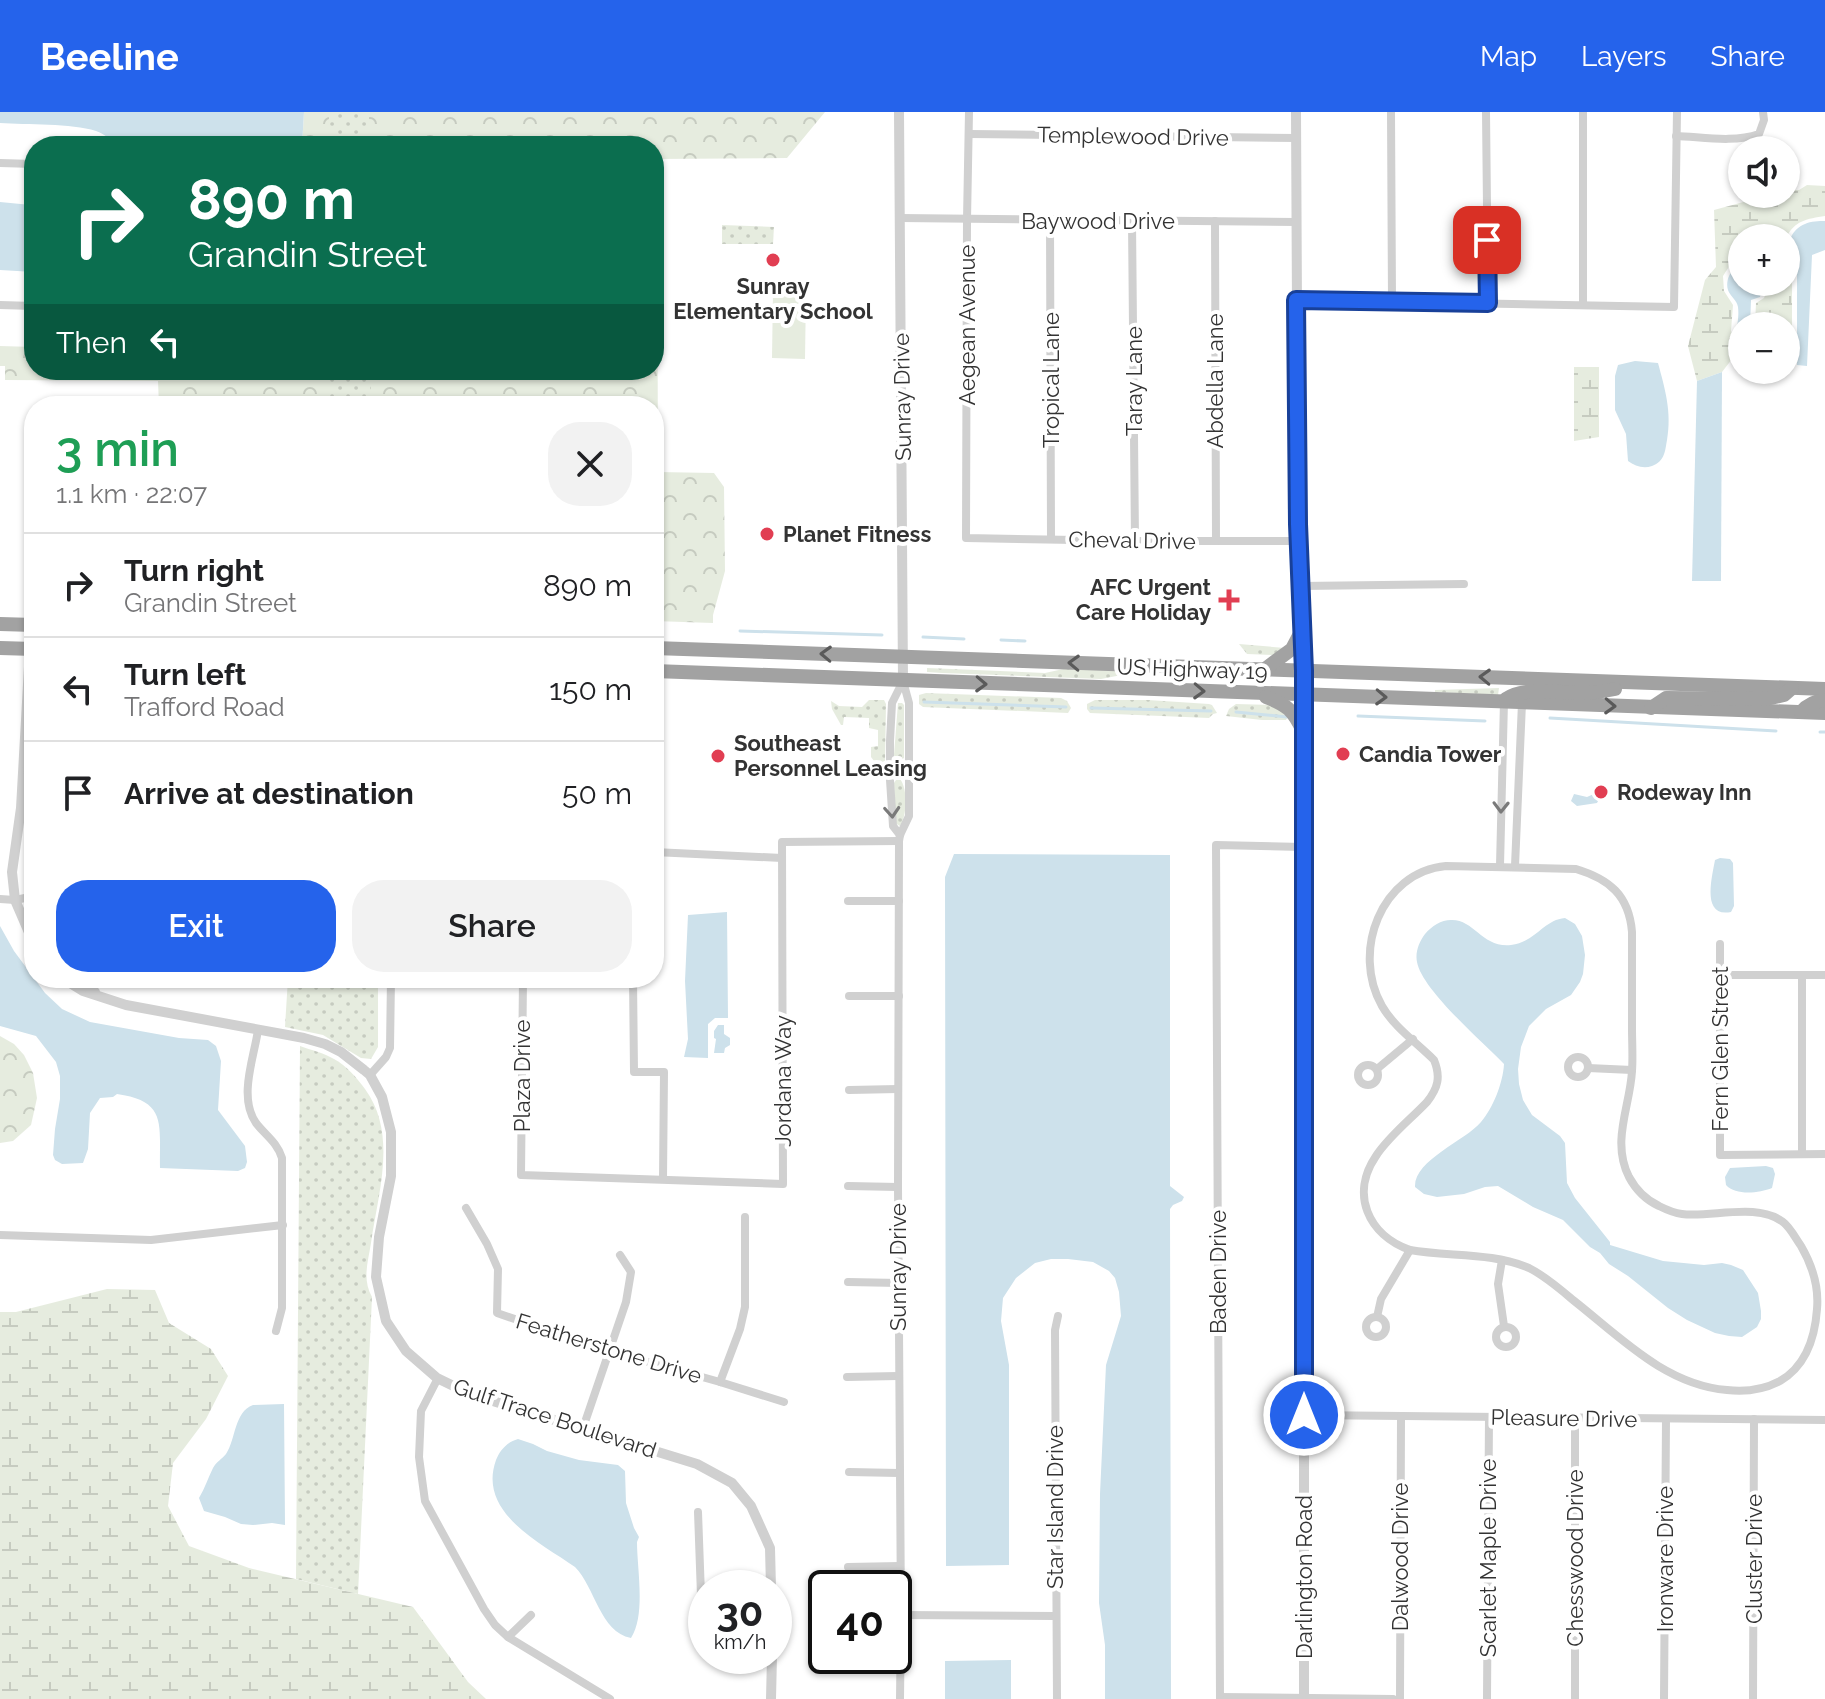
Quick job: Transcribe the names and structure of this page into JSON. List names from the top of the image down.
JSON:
{
  "streets": {
    "highway": ["US Highway 19"],
    "street": [
      "Templewood Drive",
      "Baywood Drive",
      "Aegean Avenue",
      "Tropical Lane",
      "Taray Lane",
      "Abdella Lane",
      "Sunray Drive",
      "Cheval Drive",
      "Fern Glen Street",
      "Plaza Drive",
      "Jordana Way",
      "Baden Drive",
      "Featherstone Drive",
      "Gulf Trace Boulevard",
      "Pleasure Drive",
      "Star Island Drive",
      "Dalwood Drive",
      "Scarlet Maple Drive",
      "Chesswood Drive",
      "Ironware Drive",
      "Cluster Drive",
      "Darlington Road"
    ]
  },
  "crossings": [
    ["Templewood Drive", "Aegean Avenue"],
    ["Templewood Drive", "Darlington Road"],
    ["Baywood Drive", "Aegean Avenue"],
    ["Baywood Drive", "Tropical Lane"],
    ["Baywood Drive", "Taray Lane"],
    ["Baywood Drive", "Abdella Lane"],
    ["Baywood Drive", "Sunray Drive"],
    ["Baywood Drive", "Darlington Road"],
    ["Aegean Avenue", "Cheval Drive"],
    ["Tropical Lane", "Cheval Drive"],
    ["Taray Lane", "Cheval Drive"],
    ["Abdella Lane", "Cheval Drive"],
    ["Sunray Drive", "US Highway 19"],
    ["Cheval Drive", "Darlington Road"],
    ["US Highway 19", "Darlington Road"],
    ["Plaza Drive", "Jordana Way"],
    ["Baden Drive", "Darlington Road"],
    ["Pleasure Drive", "Dalwood Drive"],
    ["Pleasure Drive", "Scarlet Maple Drive"],
    ["Pleasure Drive", "Chesswood Drive"],
    ["Pleasure Drive", "Ironware Drive"],
    ["Pleasure Drive", "Cluster Drive"],
    ["Pleasure Drive", "Darlington Road"]
  ],
  "places": {
    "other": [
      "Sunray Elementary School",
      "Planet Fitness",
      "Candia Tower",
      "Southeast Personnel Leasing",
      "Rodeway Inn"
    ],
    "health": ["AFC Urgent Care Holiday"]
  },
  "page": {
    "header": "Beeline",
    "nav": ["Map", "Layers", "Share"],
    "map_buttons": ["+", "−"],
    "turn": ["890 m", "Grandin Street"],
    "then": "Then",
    "heading": ["3 min", "1.1 km · 22:07"],
    "list": [
      {
        "name": "Turn right",
        "note": "Grandin Street",
        "value": "890 m"
      },
      {
        "name": "Turn left",
        "note": "Trafford Road",
        "value": "150 m"
      },
      {
        "name": "Arrive at destination",
        "value": "50 m"
      }
    ],
    "buttons": ["Exit", "Share"],
    "speed": "30 km/h",
    "limit": "40"
  }
}
